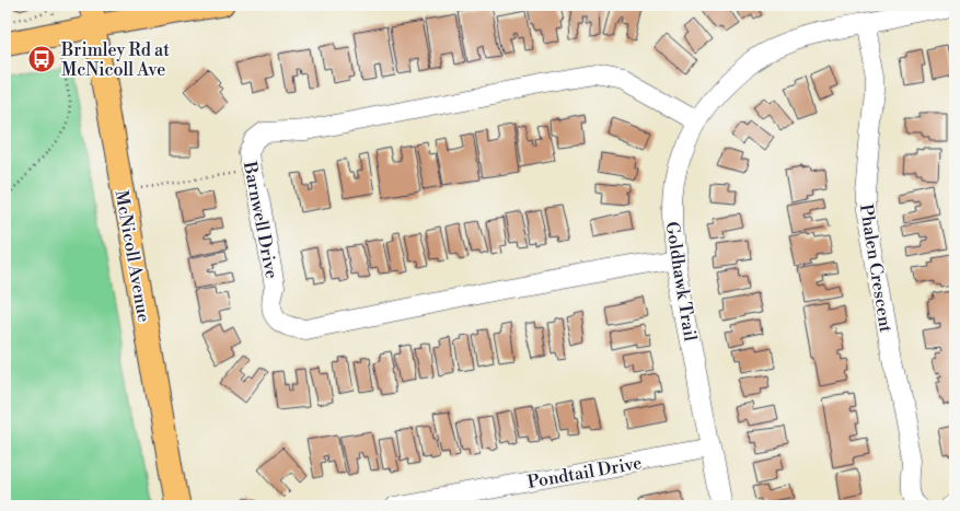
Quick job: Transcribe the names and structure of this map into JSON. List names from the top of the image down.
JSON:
{
  "streets": {
    "main road": ["McNicoll Avenue"],
    "street": [
      "Barnwell Drive",
      "Phalen Crescent",
      "Goldhawk Trail",
      "Pondtail Drive"
    ]
  },
  "crossings": [
    ["Barnwell Drive", "Goldhawk Trail"],
    ["Phalen Crescent", "Goldhawk Trail"],
    ["Goldhawk Trail", "Pondtail Drive"]
  ],
  "places": {
    "bus stop": ["Brimley Rd at McNicoll Ave"]
  }
}
